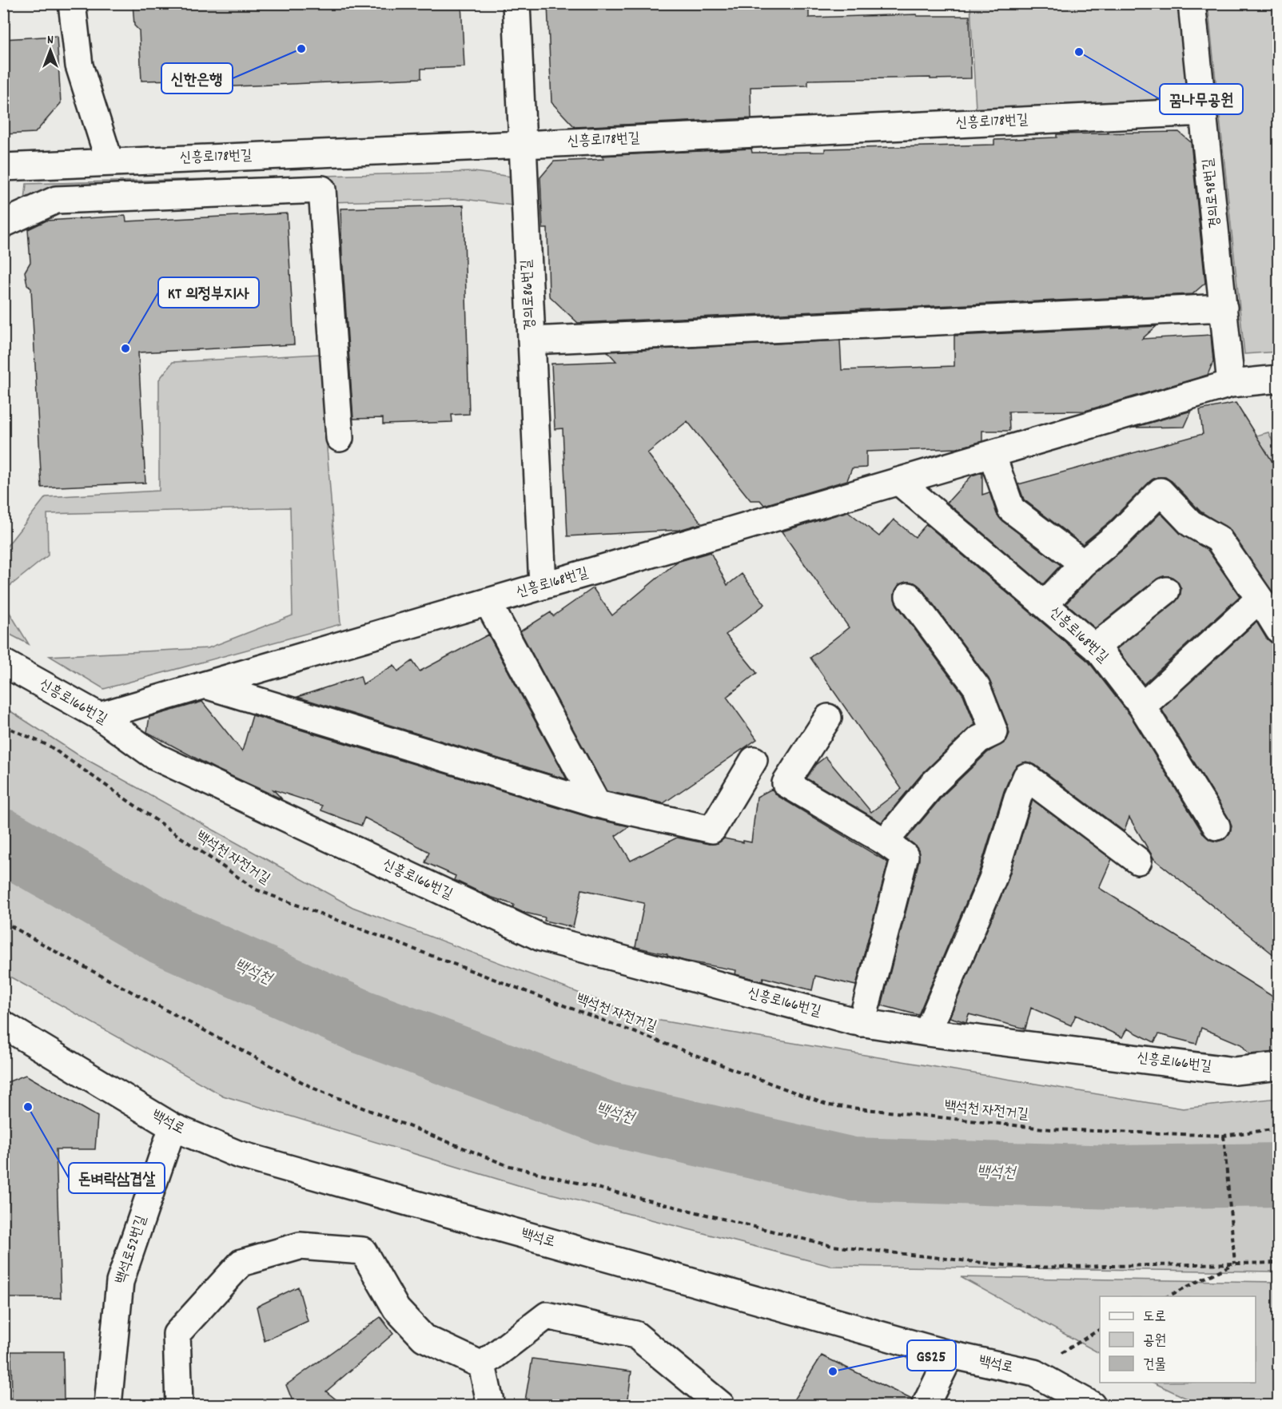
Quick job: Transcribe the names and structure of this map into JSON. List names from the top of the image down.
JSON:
{
  "streets": {
    "street": [
      "신흥로178번길",
      "경의로98번길",
      "경의로86번길",
      "신흥로168번길",
      "신흥로166번길",
      "백석로",
      "백석로52번길"
    ],
    "path": ["백석천 자전거길"]
  },
  "crossings": [
    ["신흥로178번길", "경의로98번길"],
    ["신흥로178번길", "경의로86번길"],
    ["경의로98번길", "신흥로168번길"],
    ["경의로86번길", "신흥로168번길"],
    ["신흥로168번길", "신흥로166번길"],
    ["백석로", "백석로52번길"]
  ],
  "water": ["백석천"],
  "places": [
    "신한은행",
    "꿈나무공원",
    "KT 의정부지사",
    "돈벼락삼겹살",
    "GS25"
  ],
  "legend": ["도로", "공원", "건물"],
  "north": "top"
}
